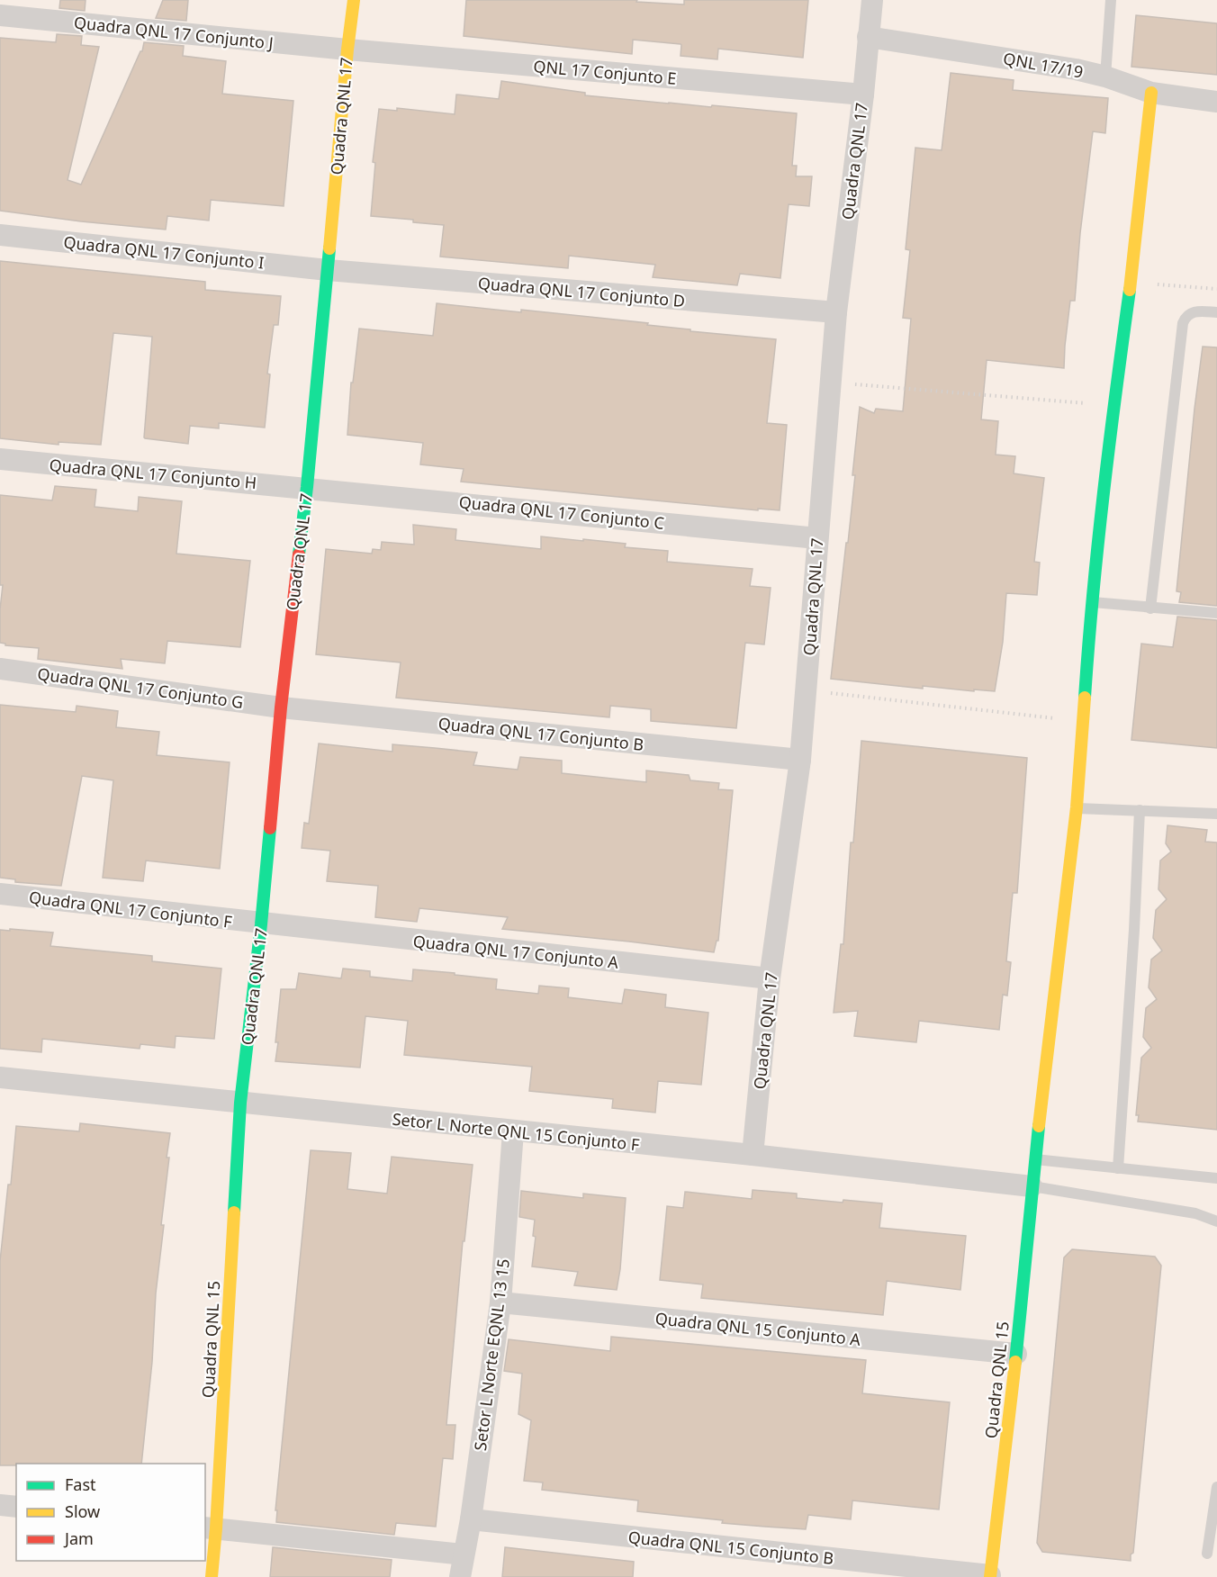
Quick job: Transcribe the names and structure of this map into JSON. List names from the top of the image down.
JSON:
{
  "streets": {
    "street": [
      "Quadra QNL 17 Conjunto J",
      "QNL 17/19",
      "QNL 17 Conjunto E",
      "Quadra QNL 17",
      "Quadra QNL 17 Conjunto I",
      "Quadra QNL 17 Conjunto D",
      "Quadra QNL 17 Conjunto H",
      "Quadra QNL 17 Conjunto C",
      "Quadra QNL 17 Conjunto G",
      "Quadra QNL 17 Conjunto B",
      "Quadra QNL 17 Conjunto F",
      "Quadra QNL 17 Conjunto A",
      "Setor L Norte QNL 15 Conjunto F",
      "Quadra QNL 15 Conjunto A",
      "Quadra QNL 15",
      "Setor L Norte EQNL 13 15",
      "Quadra QNL 15 Conjunto B"
    ]
  },
  "crossings": [
    ["Quadra QNL 17 Conjunto J", "QNL 17 Conjunto E"],
    ["Quadra QNL 17 Conjunto J", "Quadra QNL 17"],
    ["QNL 17/19", "Quadra QNL 17"],
    ["QNL 17 Conjunto E", "Quadra QNL 17"],
    ["Quadra QNL 17", "Quadra QNL 17 Conjunto I"],
    ["Quadra QNL 17", "Quadra QNL 17 Conjunto D"],
    ["Quadra QNL 17", "Quadra QNL 17 Conjunto H"],
    ["Quadra QNL 17", "Quadra QNL 17 Conjunto C"],
    ["Quadra QNL 17", "Quadra QNL 17 Conjunto G"],
    ["Quadra QNL 17", "Quadra QNL 17 Conjunto B"],
    ["Quadra QNL 17", "Quadra QNL 17 Conjunto F"],
    ["Quadra QNL 17", "Quadra QNL 17 Conjunto A"],
    ["Quadra QNL 17", "Setor L Norte QNL 15 Conjunto F"],
    ["Quadra QNL 17", "Quadra QNL 15"],
    ["Quadra QNL 17 Conjunto I", "Quadra QNL 17 Conjunto D"],
    ["Quadra QNL 17 Conjunto H", "Quadra QNL 17 Conjunto C"],
    ["Quadra QNL 17 Conjunto G", "Quadra QNL 17 Conjunto B"],
    ["Quadra QNL 17 Conjunto F", "Quadra QNL 17 Conjunto A"],
    ["Setor L Norte QNL 15 Conjunto F", "Quadra QNL 15"],
    ["Setor L Norte QNL 15 Conjunto F", "Setor L Norte EQNL 13 15"],
    ["Quadra QNL 15 Conjunto A", "Quadra QNL 15"],
    ["Quadra QNL 15 Conjunto A", "Setor L Norte EQNL 13 15"],
    ["Quadra QNL 15", "Quadra QNL 15 Conjunto B"],
    ["Setor L Norte EQNL 13 15", "Quadra QNL 15 Conjunto B"]
  ],
  "legend": ["Fast", "Slow", "Jam"]
}
